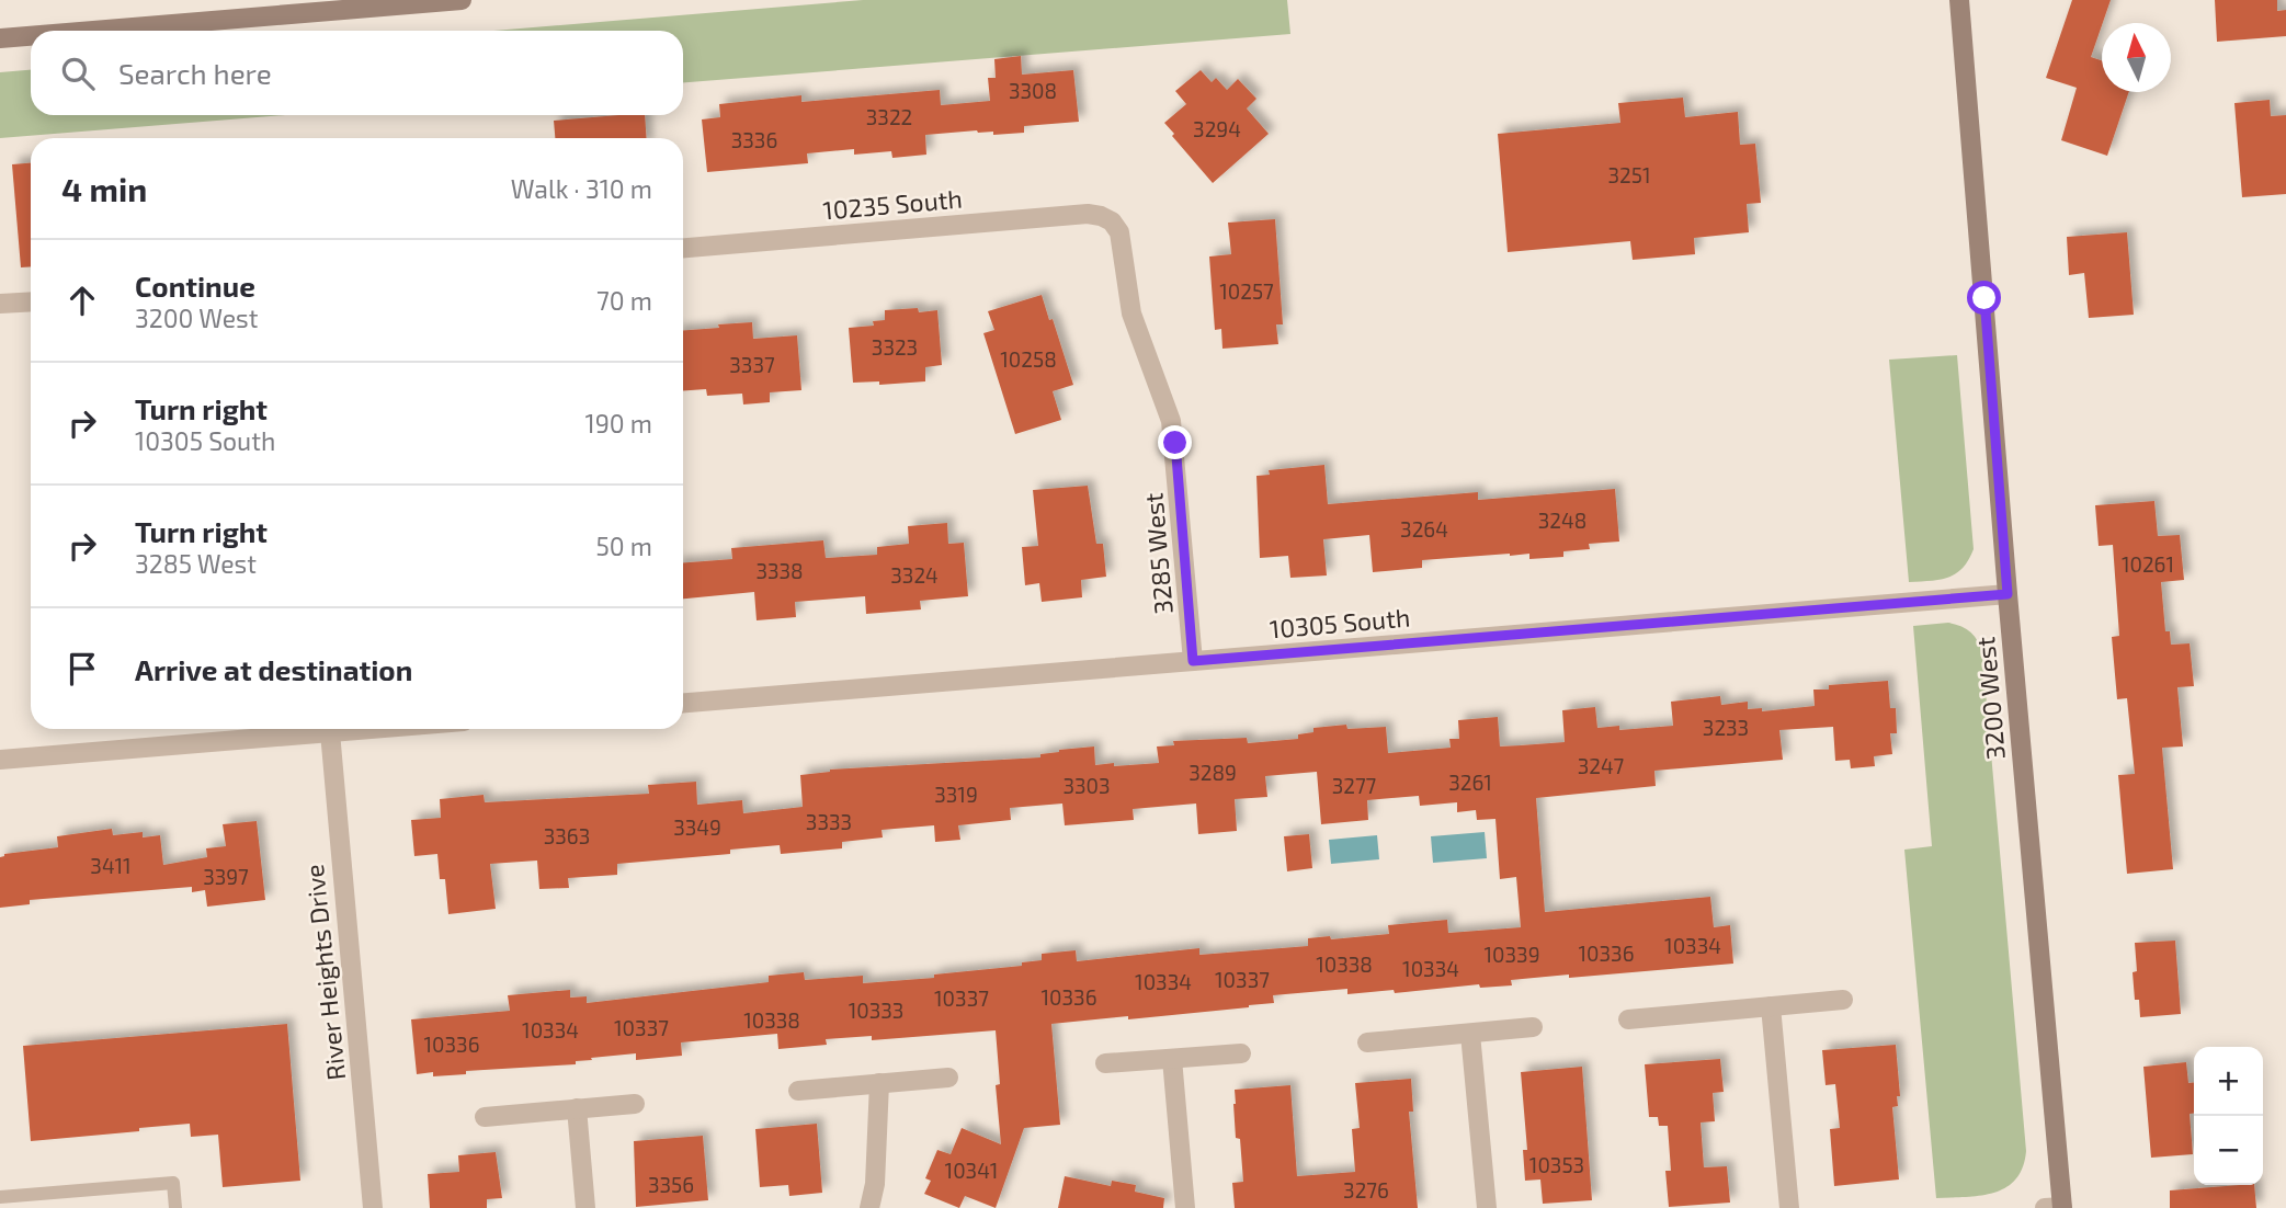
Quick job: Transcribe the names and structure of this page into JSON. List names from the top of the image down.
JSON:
{
  "streets": {
    "street": [
      "10235 South",
      "3285 West",
      "10305 South",
      "3200 West",
      "River Heights Drive"
    ]
  },
  "crossings": [
    ["10235 South", "3285 West"],
    ["3285 West", "10305 South"],
    ["10305 South", "3200 West"]
  ],
  "house_numbers": [
    "3308",
    "3322",
    "3294",
    "3336",
    "3251",
    "10257",
    "3323",
    "10258",
    "3337",
    "3248",
    "3264",
    "10261",
    "3338",
    "3324",
    "3233",
    "3247",
    "3289",
    "3261",
    "3303",
    "3277",
    "3319",
    "3333",
    "3349",
    "3363",
    "3411",
    "3397",
    "10334",
    "10336",
    "10339",
    "10338",
    "10334",
    "10337",
    "10334",
    "10336",
    "10337",
    "10333",
    "10338",
    "10337",
    "10334",
    "10336",
    "10353",
    "10341",
    "3356",
    "3276"
  ],
  "north": "top",
  "page": {
    "search": "Search here",
    "heading": ["4 min", "Walk · 310 m"],
    "list": [
      ["Continue", "3200 West", "70 m"],
      ["Turn right", "10305 South", "190 m"],
      ["Turn right", "3285 West", "50 m"],
      "Arrive at destination"
    ],
    "map_buttons": ["+", "−"]
  }
}
